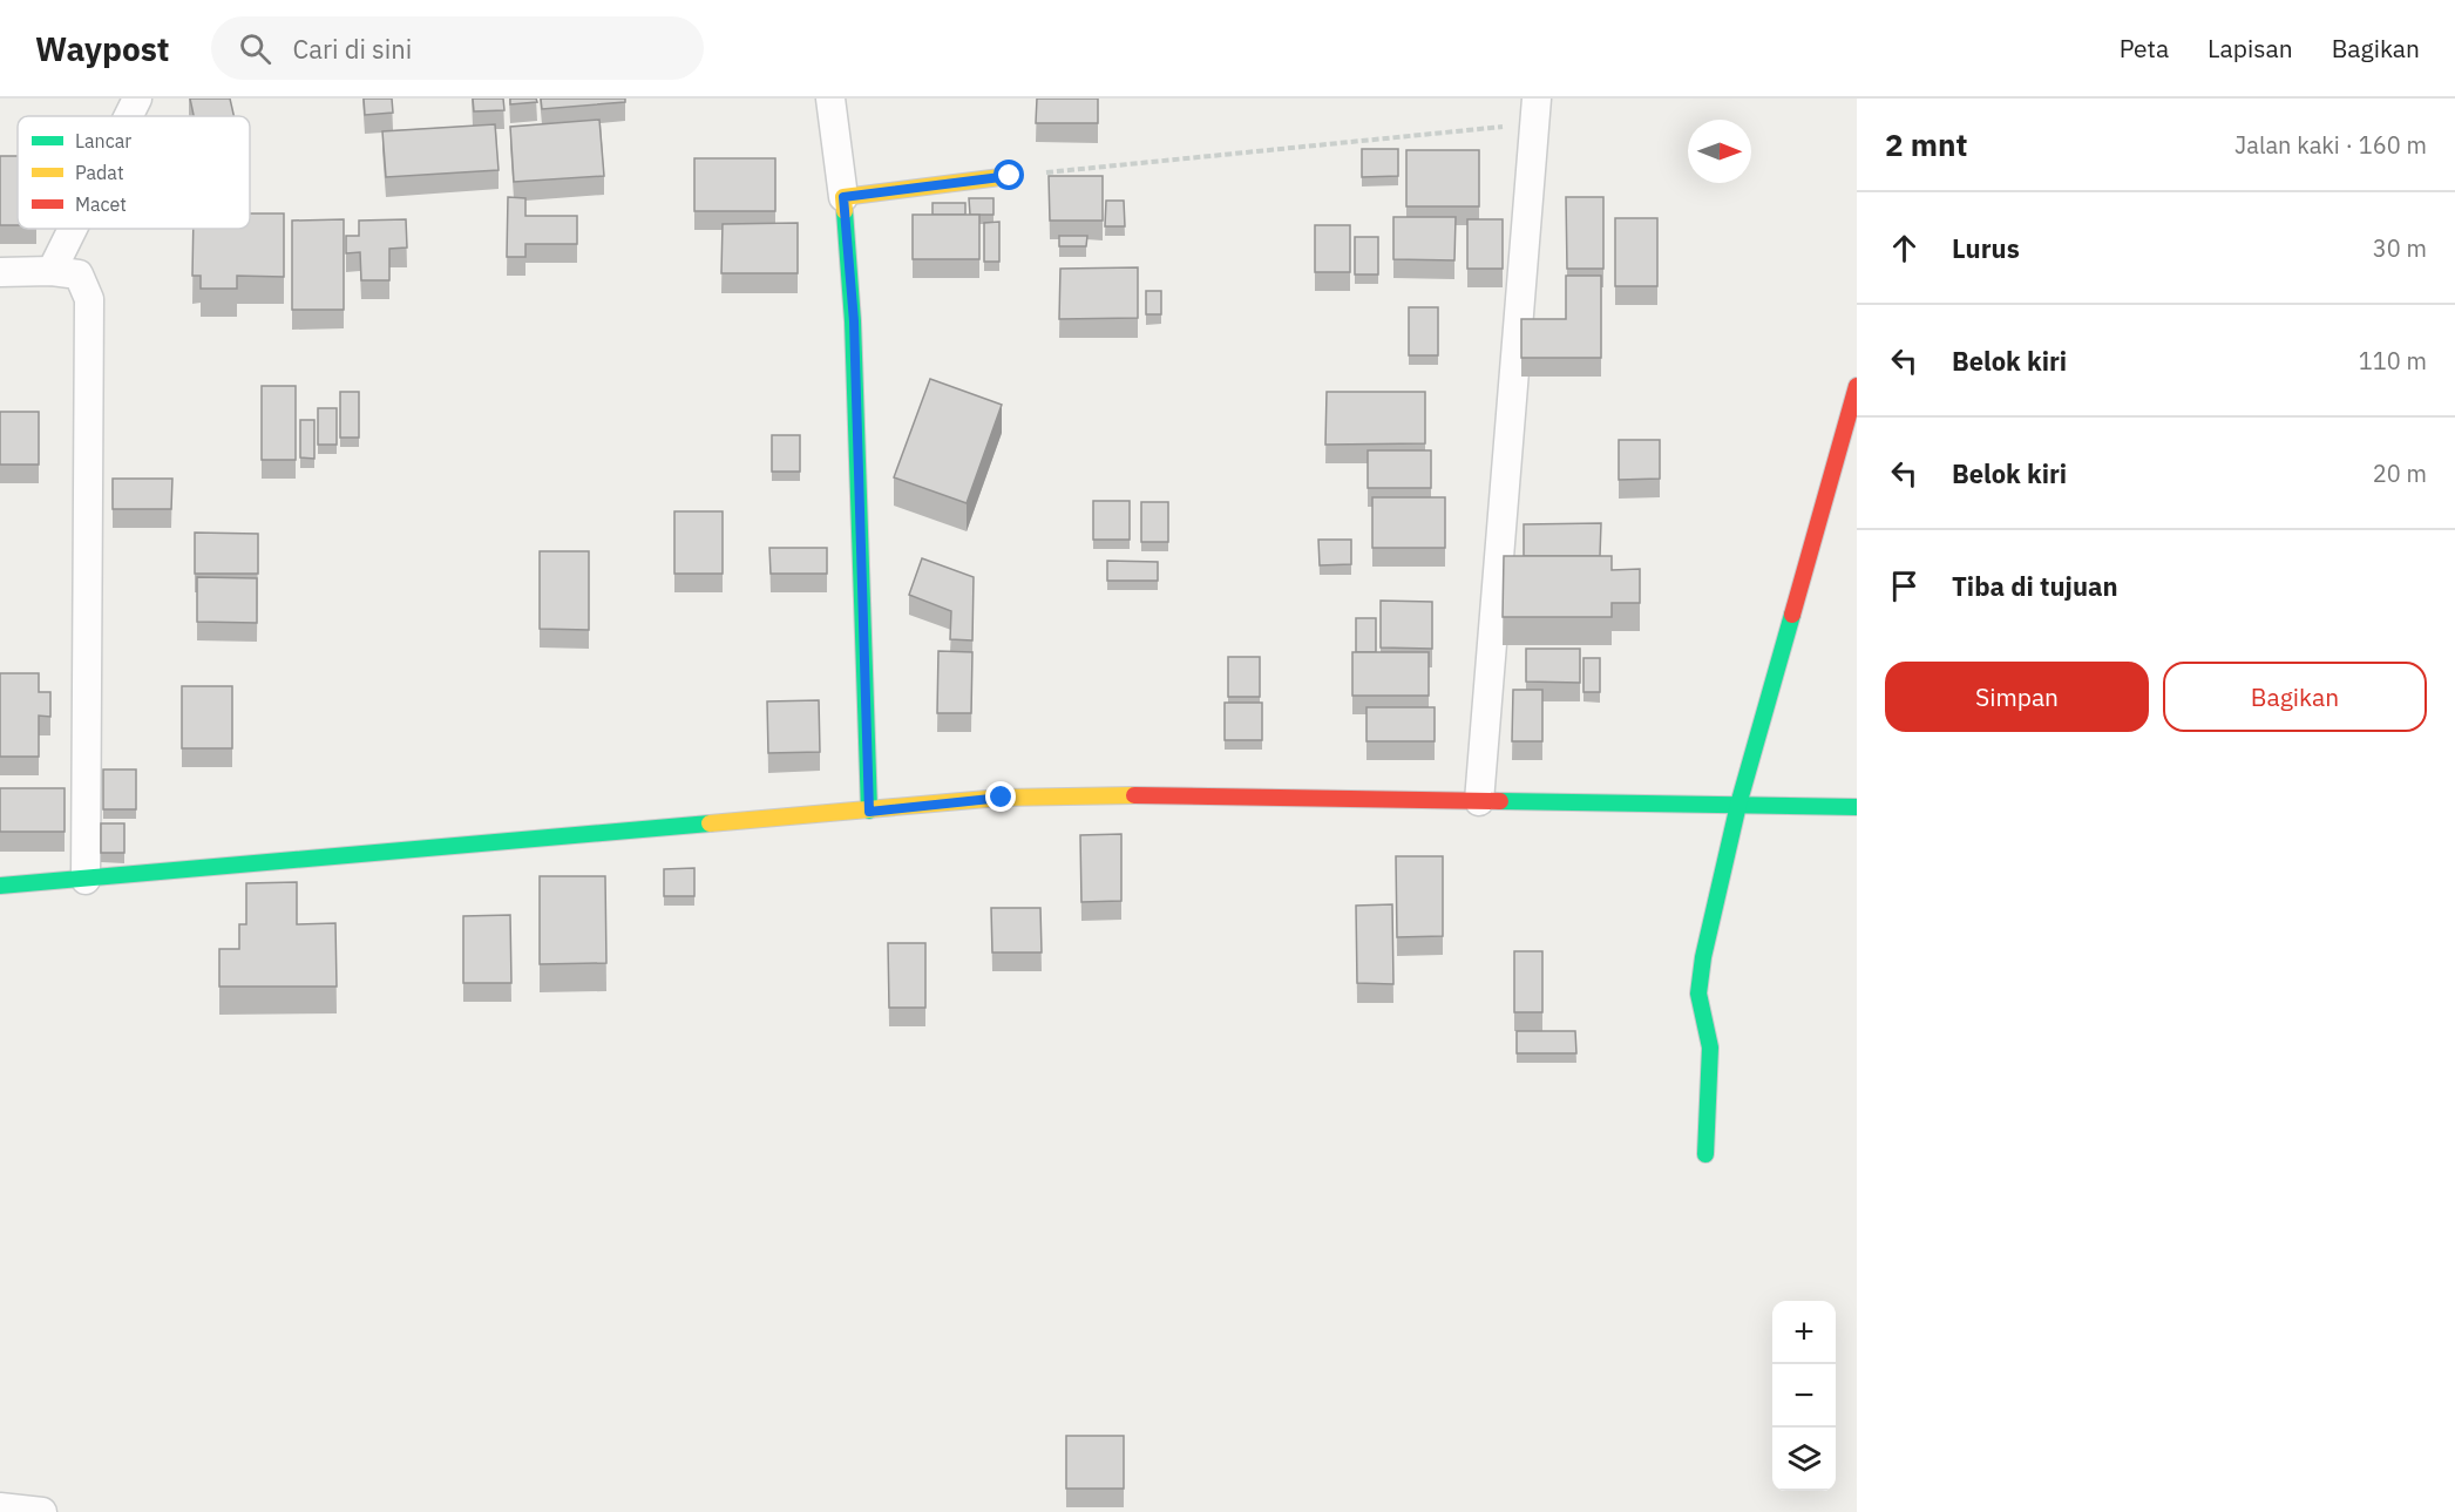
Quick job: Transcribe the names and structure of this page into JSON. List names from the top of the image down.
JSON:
{
  "legend": ["Lancar", "Padat", "Macet"],
  "north": "right",
  "page": {
    "header": "Waypost",
    "search": "Cari di sini",
    "nav": ["Peta", "Lapisan", "Bagikan"],
    "heading": ["2 mnt", "Jalan kaki · 160 m"],
    "list": [
      ["Lurus", "30 m"],
      ["Belok kiri", "110 m"],
      ["Belok kiri", "20 m"],
      "Tiba di tujuan"
    ],
    "buttons": ["Simpan", "Bagikan"],
    "map_buttons": ["+", "−"]
  }
}
